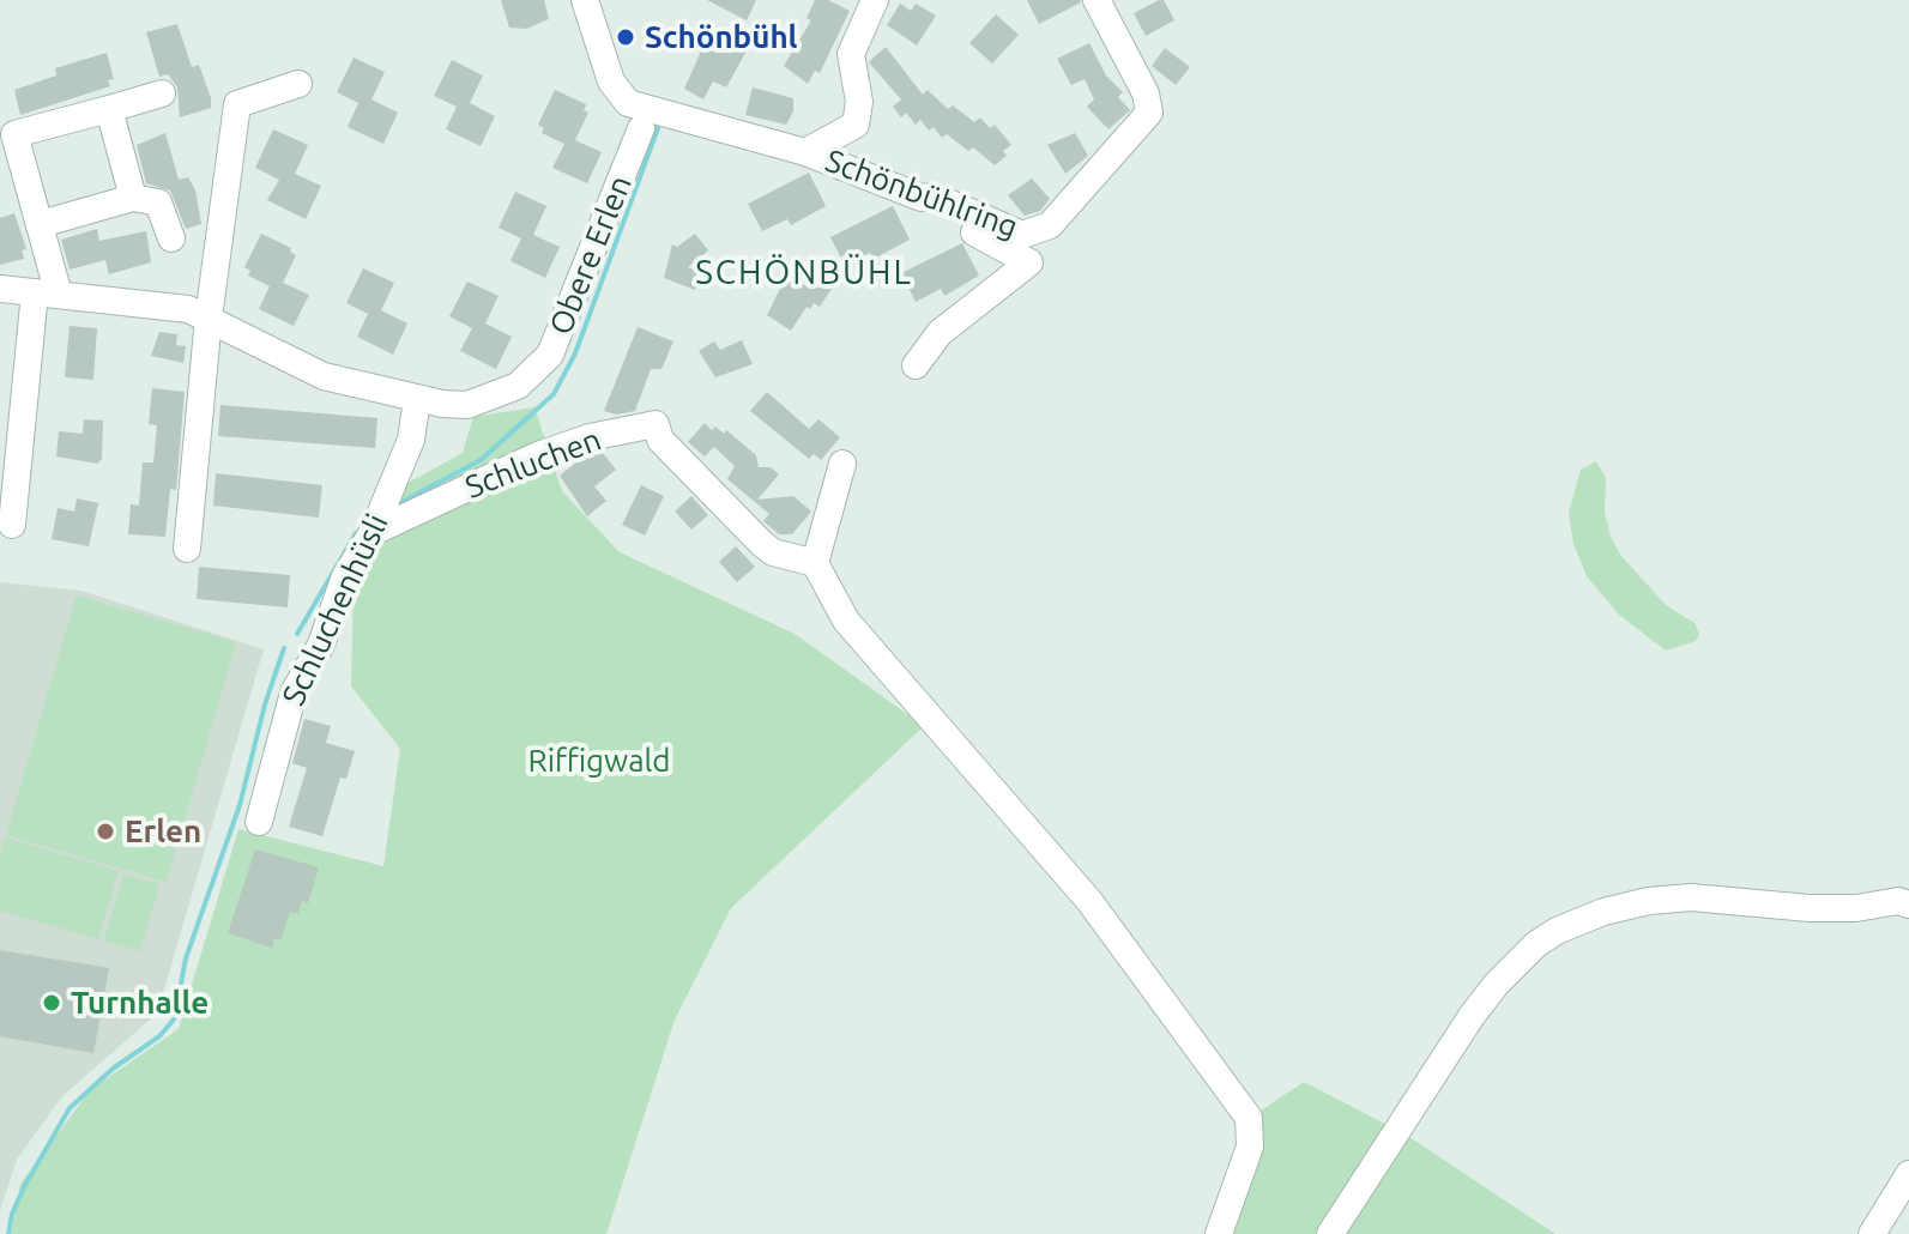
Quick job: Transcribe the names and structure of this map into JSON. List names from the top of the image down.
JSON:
{
  "streets": {
    "street": [
      "Schönbühlring",
      "Obere Erlen",
      "Schluchen",
      "Schluchenhüsli"
    ]
  },
  "crossings": [
    ["Obere Erlen", "Schluchenhüsli"],
    ["Schluchen", "Schluchenhüsli"]
  ],
  "districts": ["SCHÖNBÜHL"],
  "parks": ["Riffigwald"],
  "places": ["Schönbühl", "Erlen", "Turnhalle"]
}
